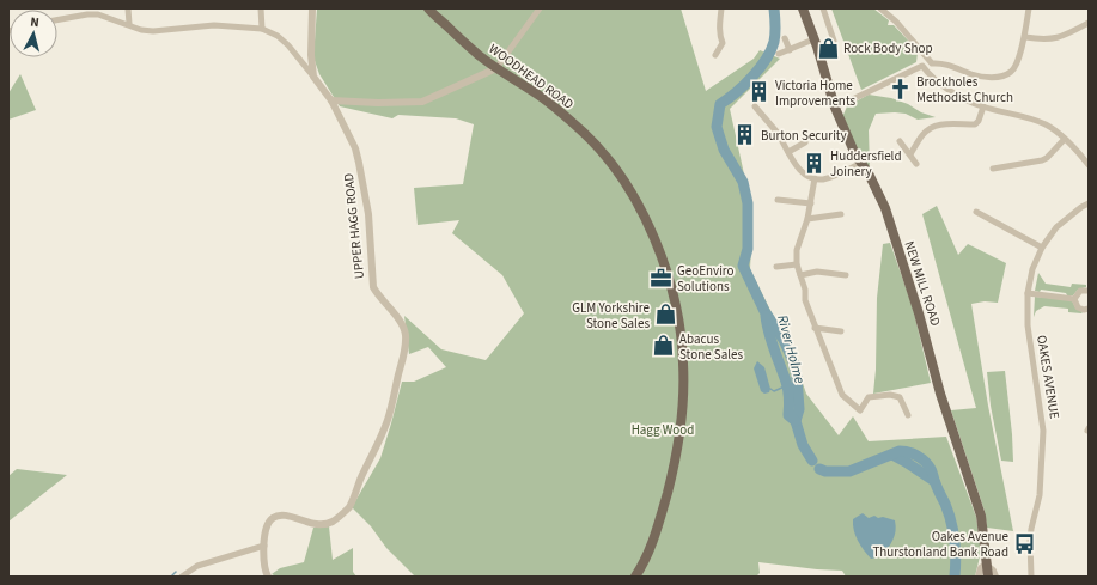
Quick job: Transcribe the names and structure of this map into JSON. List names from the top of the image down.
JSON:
{
  "streets": {
    "main road": ["WOODHEAD ROAD", "NEW MILL ROAD"],
    "street": ["UPPER HAGG ROAD", "OAKES AVENUE"]
  },
  "water": ["River Holme"],
  "parks": ["Hagg Wood"],
  "places": {
    "shop": ["Rock Body Shop", "GLM Yorkshire Stone Sales", "Abacus Stone Sales"],
    "church": ["Brockholes Methodist Church"],
    "building": ["Victoria Home Improvements", "Burton Security", "Huddersfield Joinery"],
    "office": ["GeoEnviro Solutions"],
    "bus stop": ["Oakes Avenue Thurstonland Bank Road"]
  },
  "north": "top"
}
